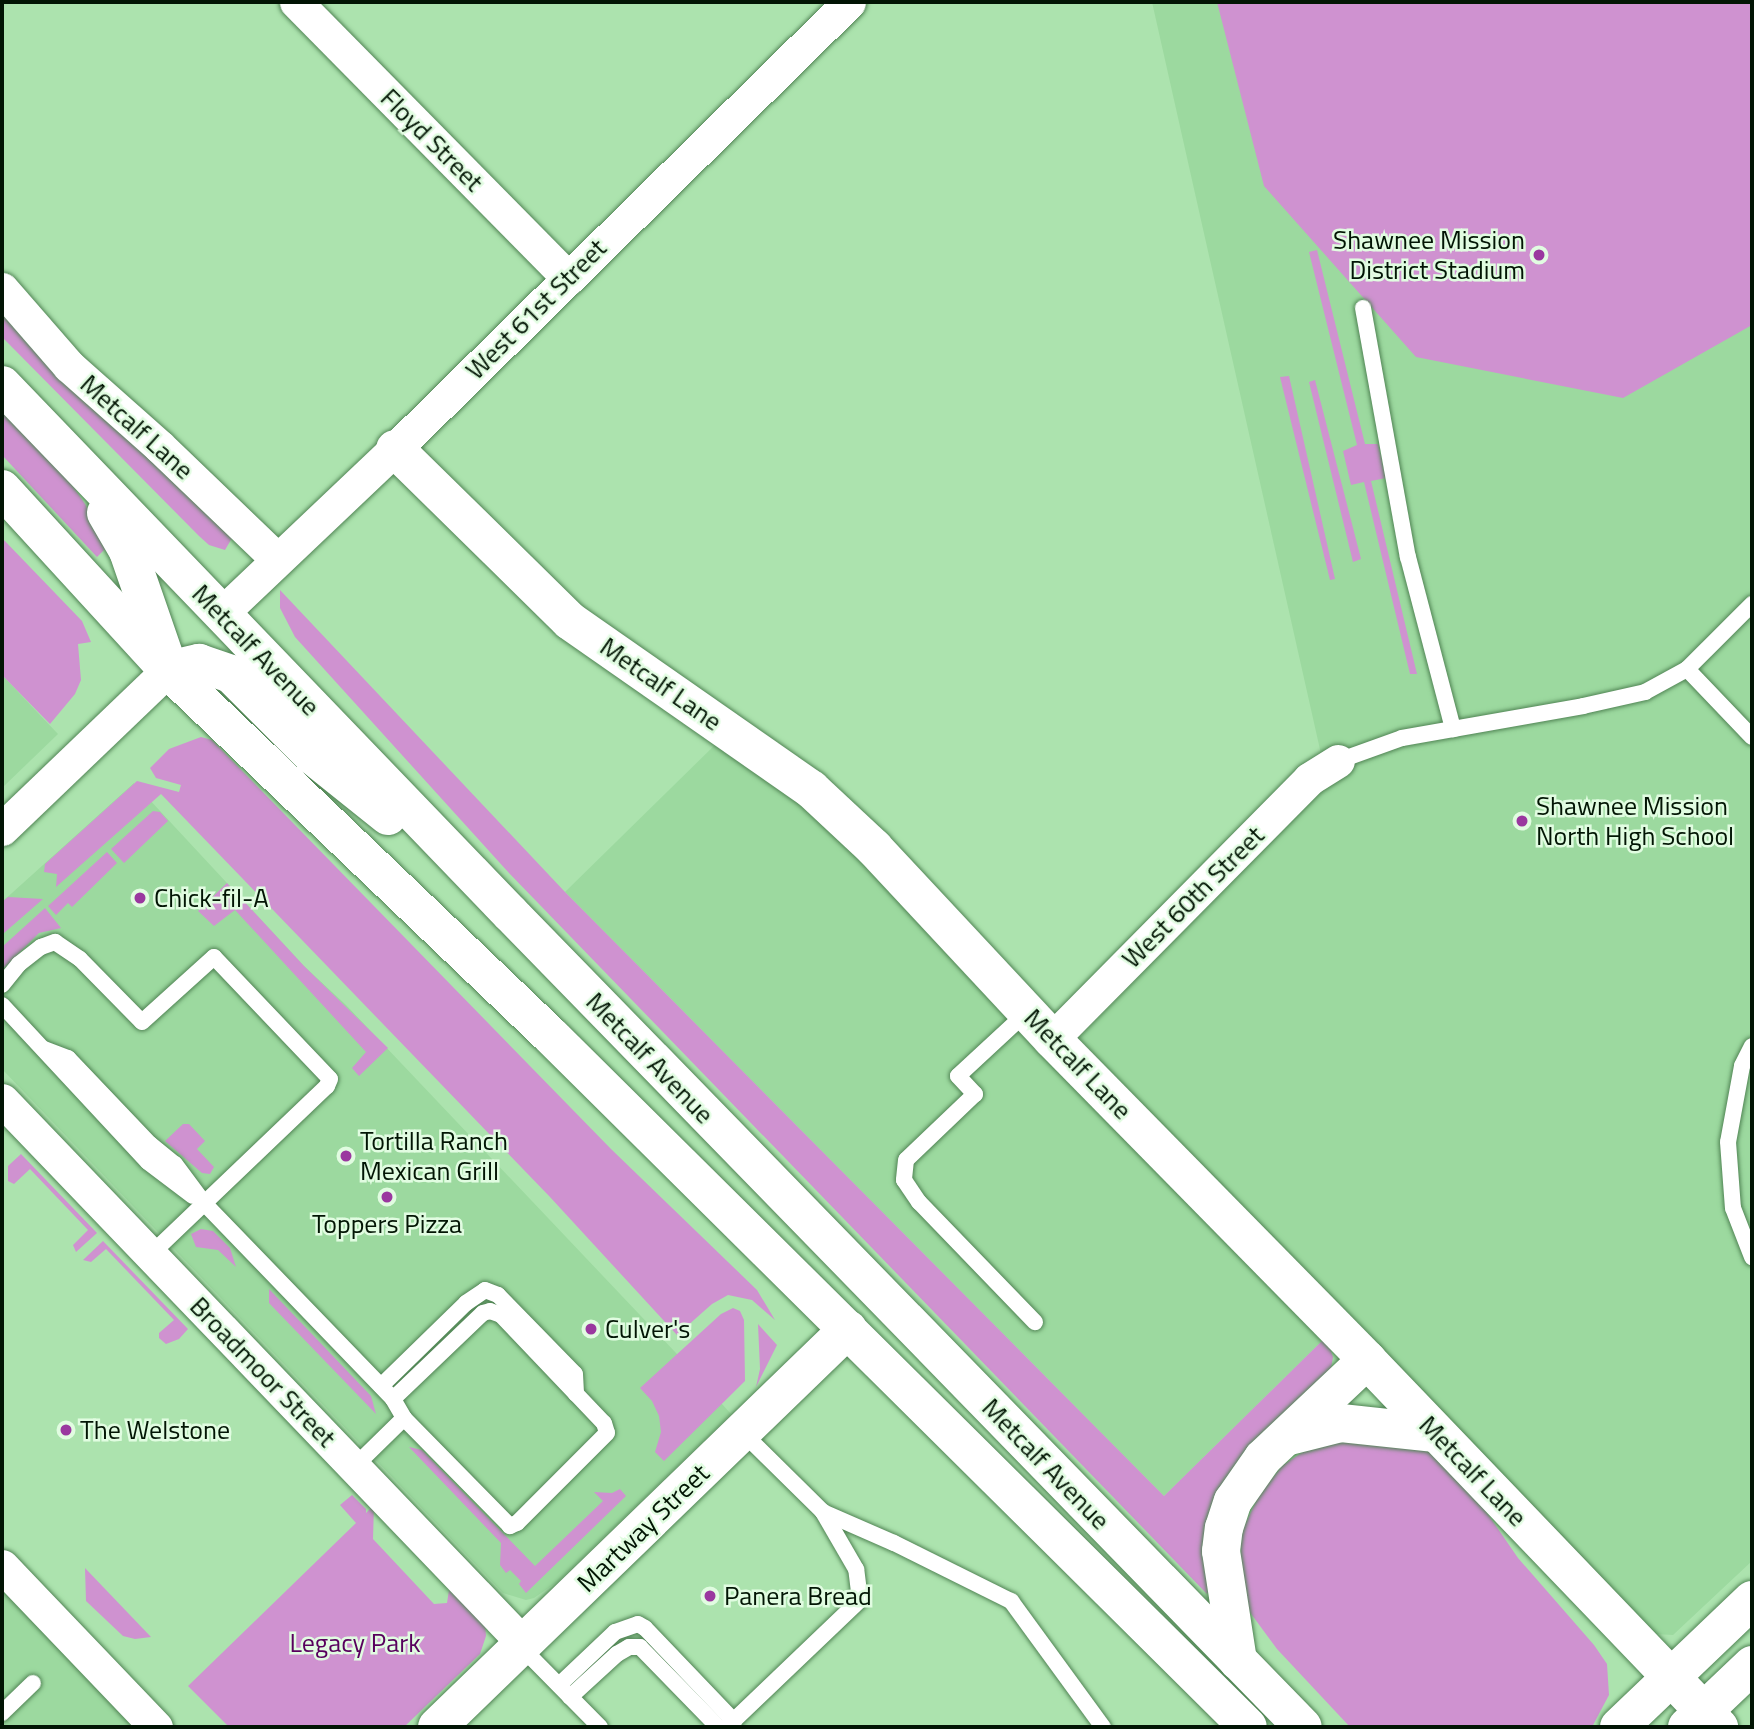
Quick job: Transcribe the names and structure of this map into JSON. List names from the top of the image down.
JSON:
{
  "streets": {
    "main road": ["Metcalf Lane", "Metcalf Avenue", "Martway Street"],
    "street": [
      "Floyd Street",
      "West 61st Street",
      "West 60th Street",
      "Broadmoor Street"
    ]
  },
  "crossings": [
    ["Floyd Street", "West 61st Street"],
    ["West 61st Street", "Metcalf Lane"],
    ["West 61st Street", "Metcalf Avenue"],
    ["Metcalf Lane", "West 60th Street"],
    ["Metcalf Avenue", "Martway Street"],
    ["Broadmoor Street", "Martway Street"]
  ],
  "parks": ["Legacy Park"],
  "places": [
    "Shawnee Mission District Stadium",
    "Shawnee Mission North High School",
    "Chick-fil-A",
    "Tortilla Ranch Mexican Grill",
    "Toppers Pizza",
    "Culver's",
    "The Welstone",
    "Panera Bread"
  ]
}
